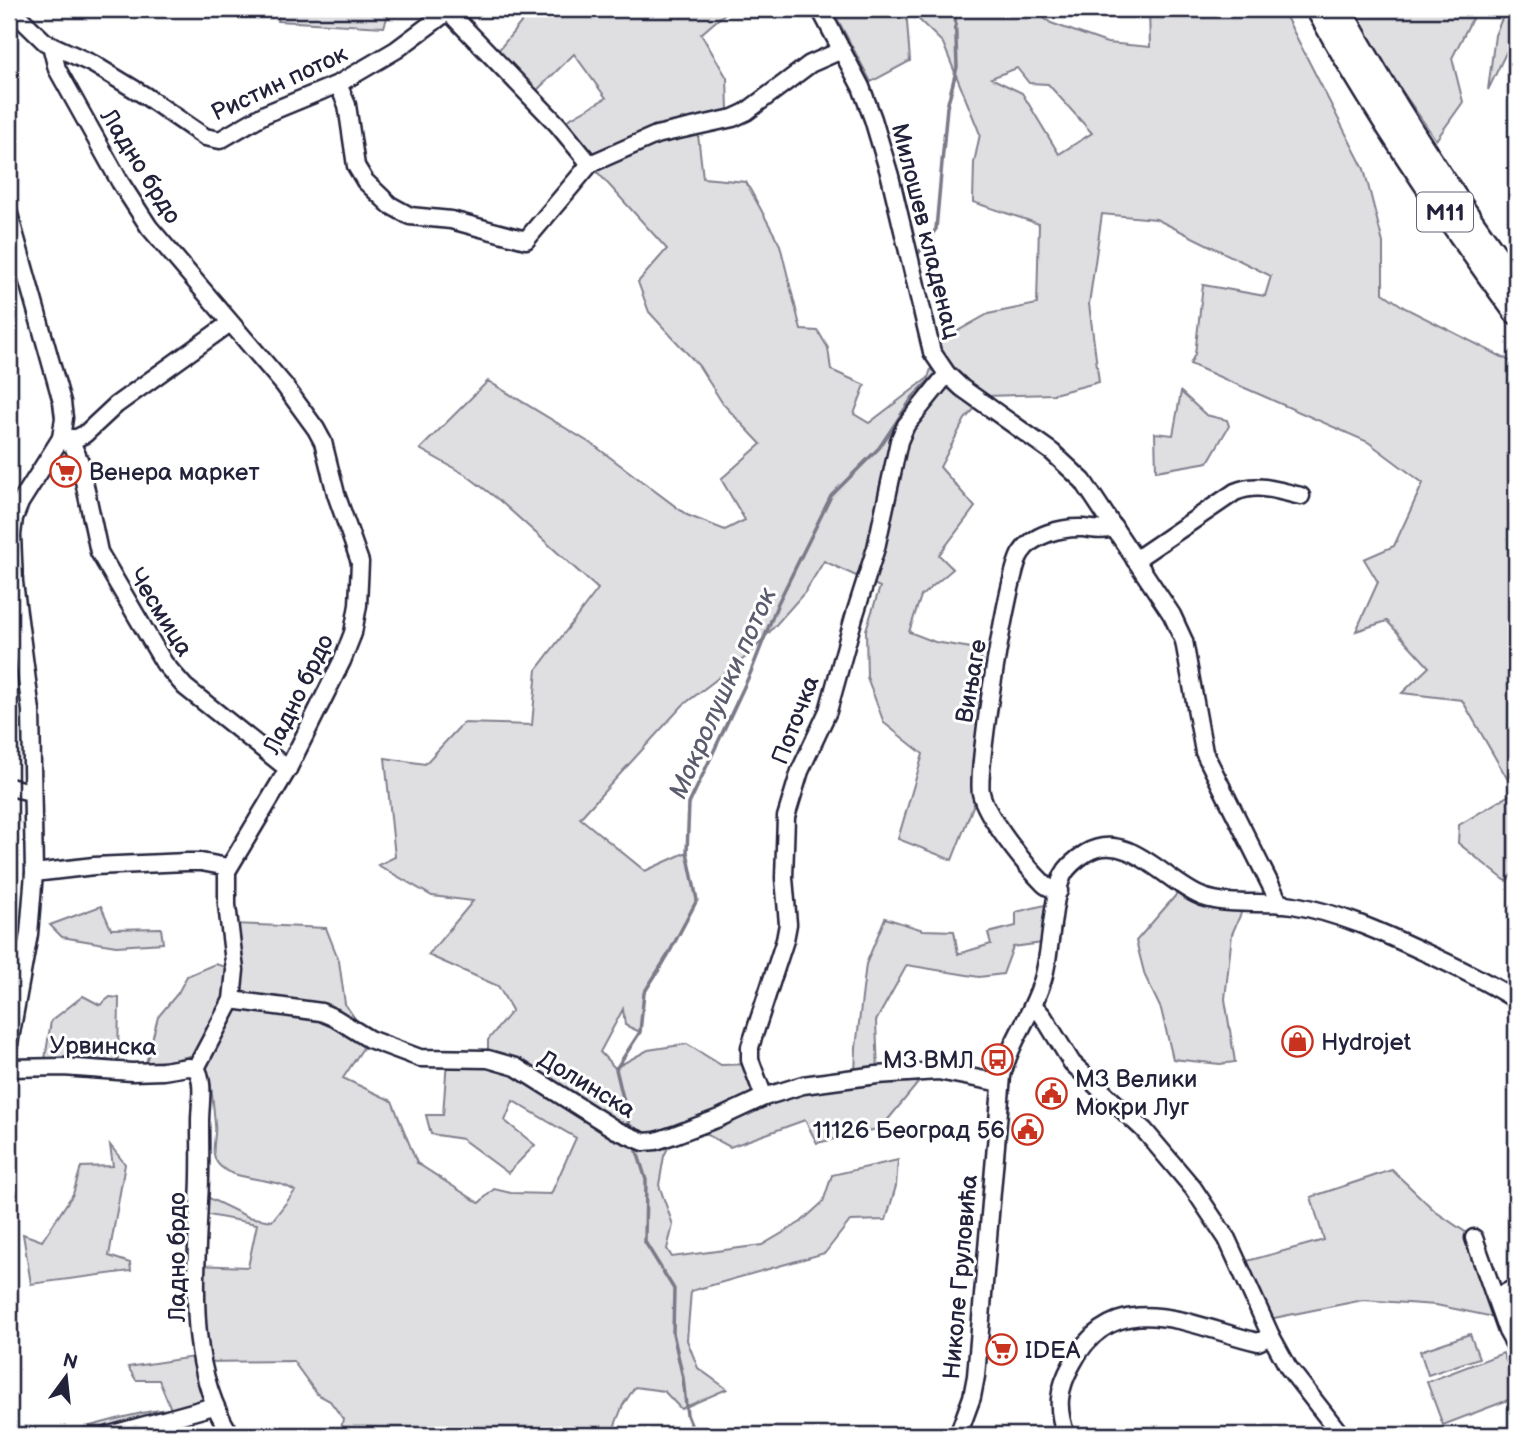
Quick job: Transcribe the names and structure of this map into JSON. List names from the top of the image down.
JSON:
{
  "streets": {
    "highway": ["M11"],
    "street": [
      "Ристин поток",
      "Ладно брдо",
      "Милошев кладенац",
      "Чесмица",
      "Вињаге",
      "Поточка",
      "Урвинска",
      "Долинска",
      "Николе Груловића"
    ]
  },
  "crossings": [
    ["Ристин поток", "Ладно брдо"],
    ["Ладно брдо", "Чесмица"],
    ["Ладно брдо", "Урвинска"],
    ["Ладно брдо", "Долинска"],
    ["Милошев кладенац", "Вињаге"],
    ["Милошев кладенац", "Поточка"],
    ["Милошев кладенац", "Николе Груловића"],
    ["Вињаге", "Николе Груловића"],
    ["Поточка", "Долинска"],
    ["Долинска", "Николе Груловића"]
  ],
  "water": ["Мокролушки поток"],
  "places": {
    "supermarket": ["Венера маркет", "IDEA"],
    "shop": ["Hydrojet"],
    "bus stop": ["МЗ ВМЛ"],
    "public building": ["МЗ Велики Мокри Луг", "11126 Београд 56"]
  },
  "north": "top"
}
